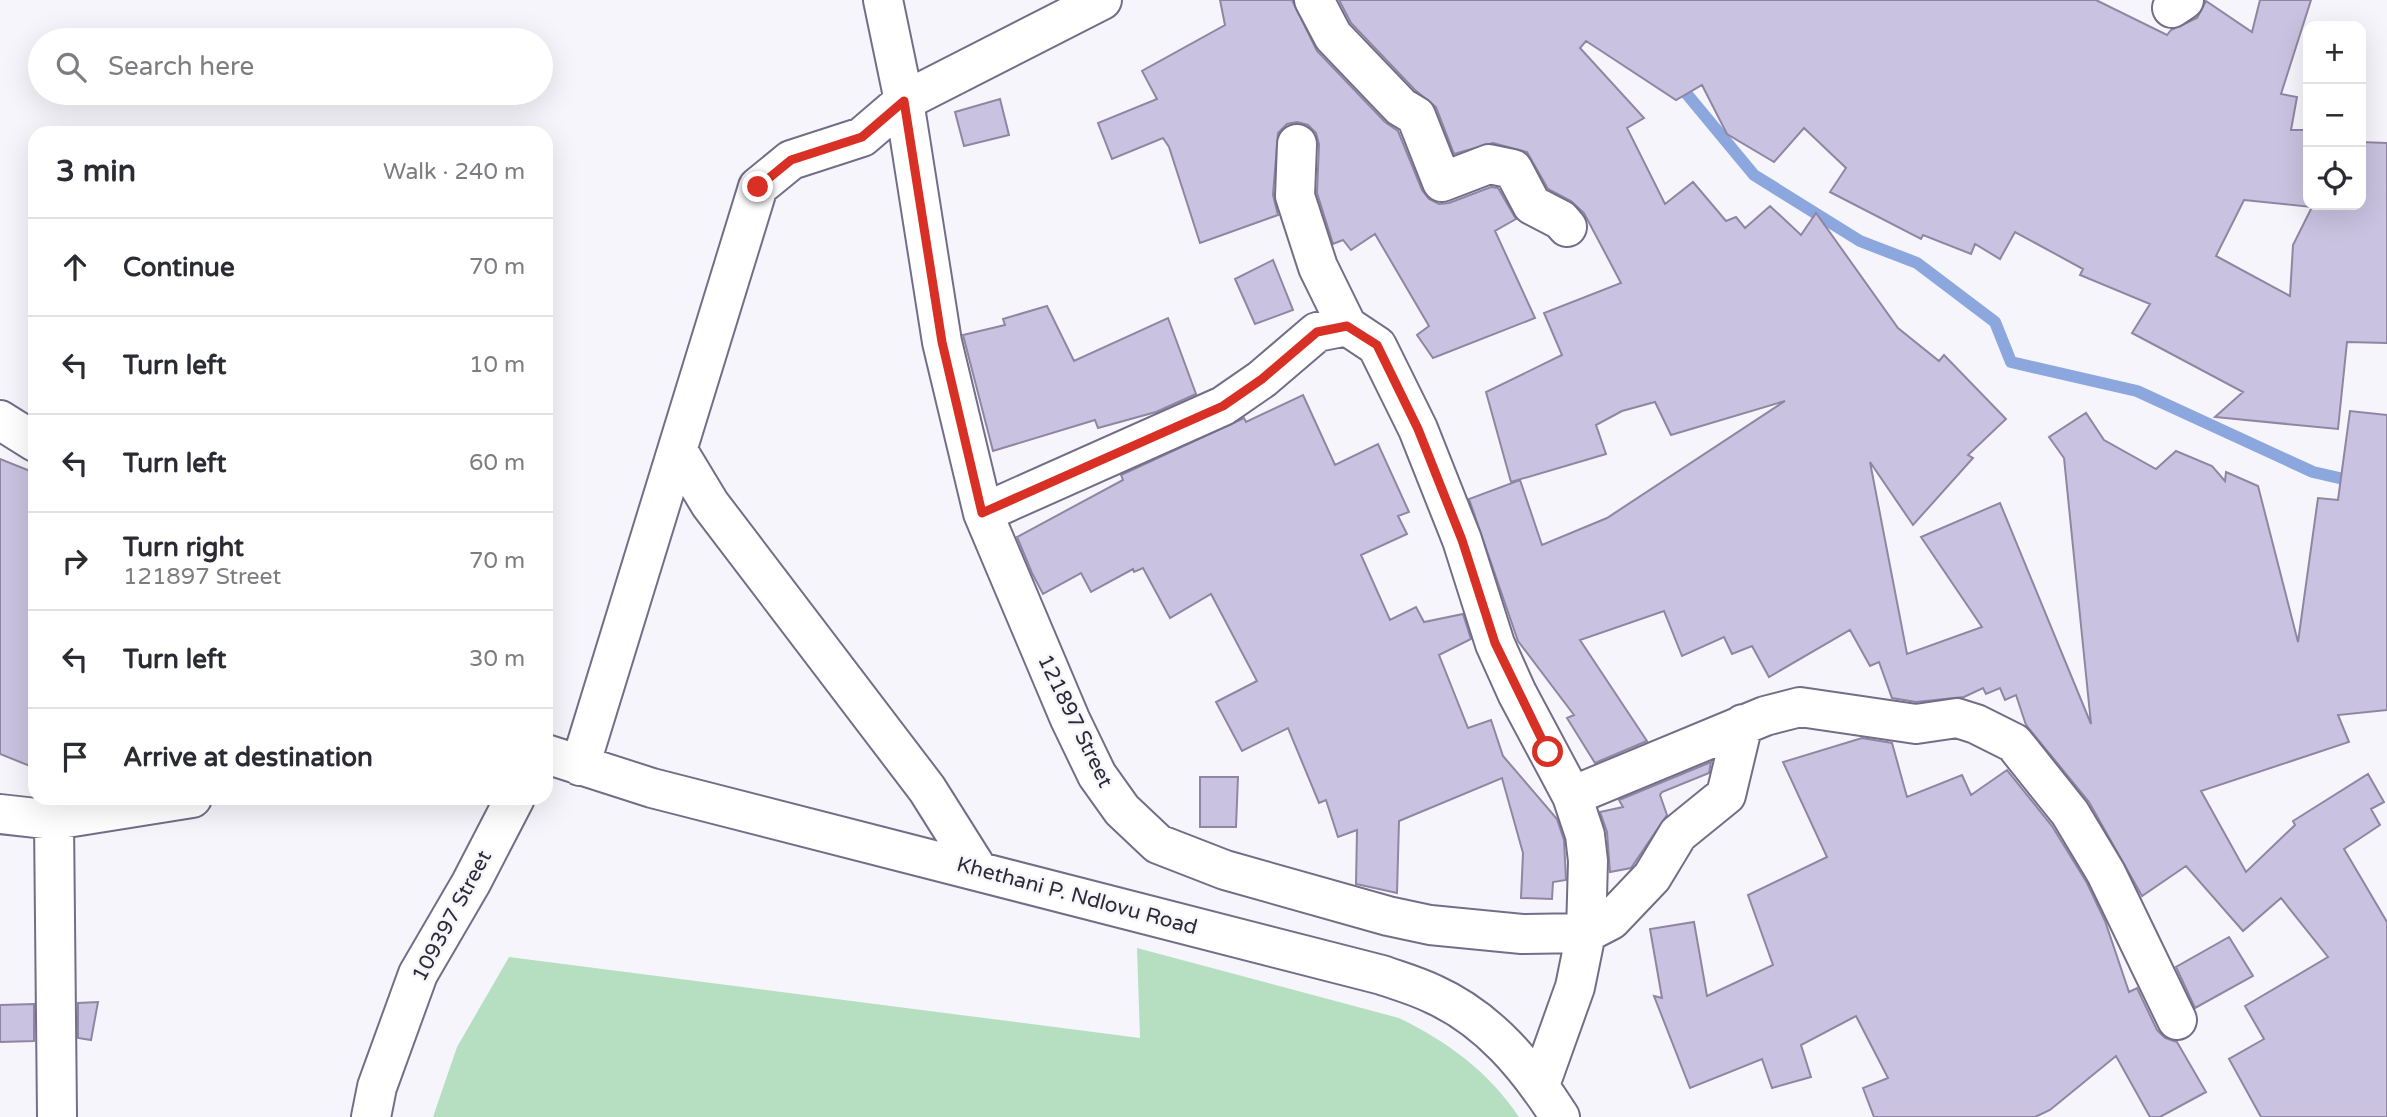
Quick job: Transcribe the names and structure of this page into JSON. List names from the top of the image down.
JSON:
{
  "streets": {
    "street": ["121897 Street", "Khethani P. Ndlovu Road", "109397 Street"]
  },
  "page": {
    "map_buttons": ["+", "−"],
    "search": "Search here",
    "heading": ["3 min", "Walk · 240 m"],
    "list": [
      ["Continue", "70 m"],
      ["Turn left", "10 m"],
      ["Turn left", "60 m"],
      ["Turn right", "121897 Street", "70 m"],
      ["Turn left", "30 m"],
      "Arrive at destination"
    ]
  }
}
